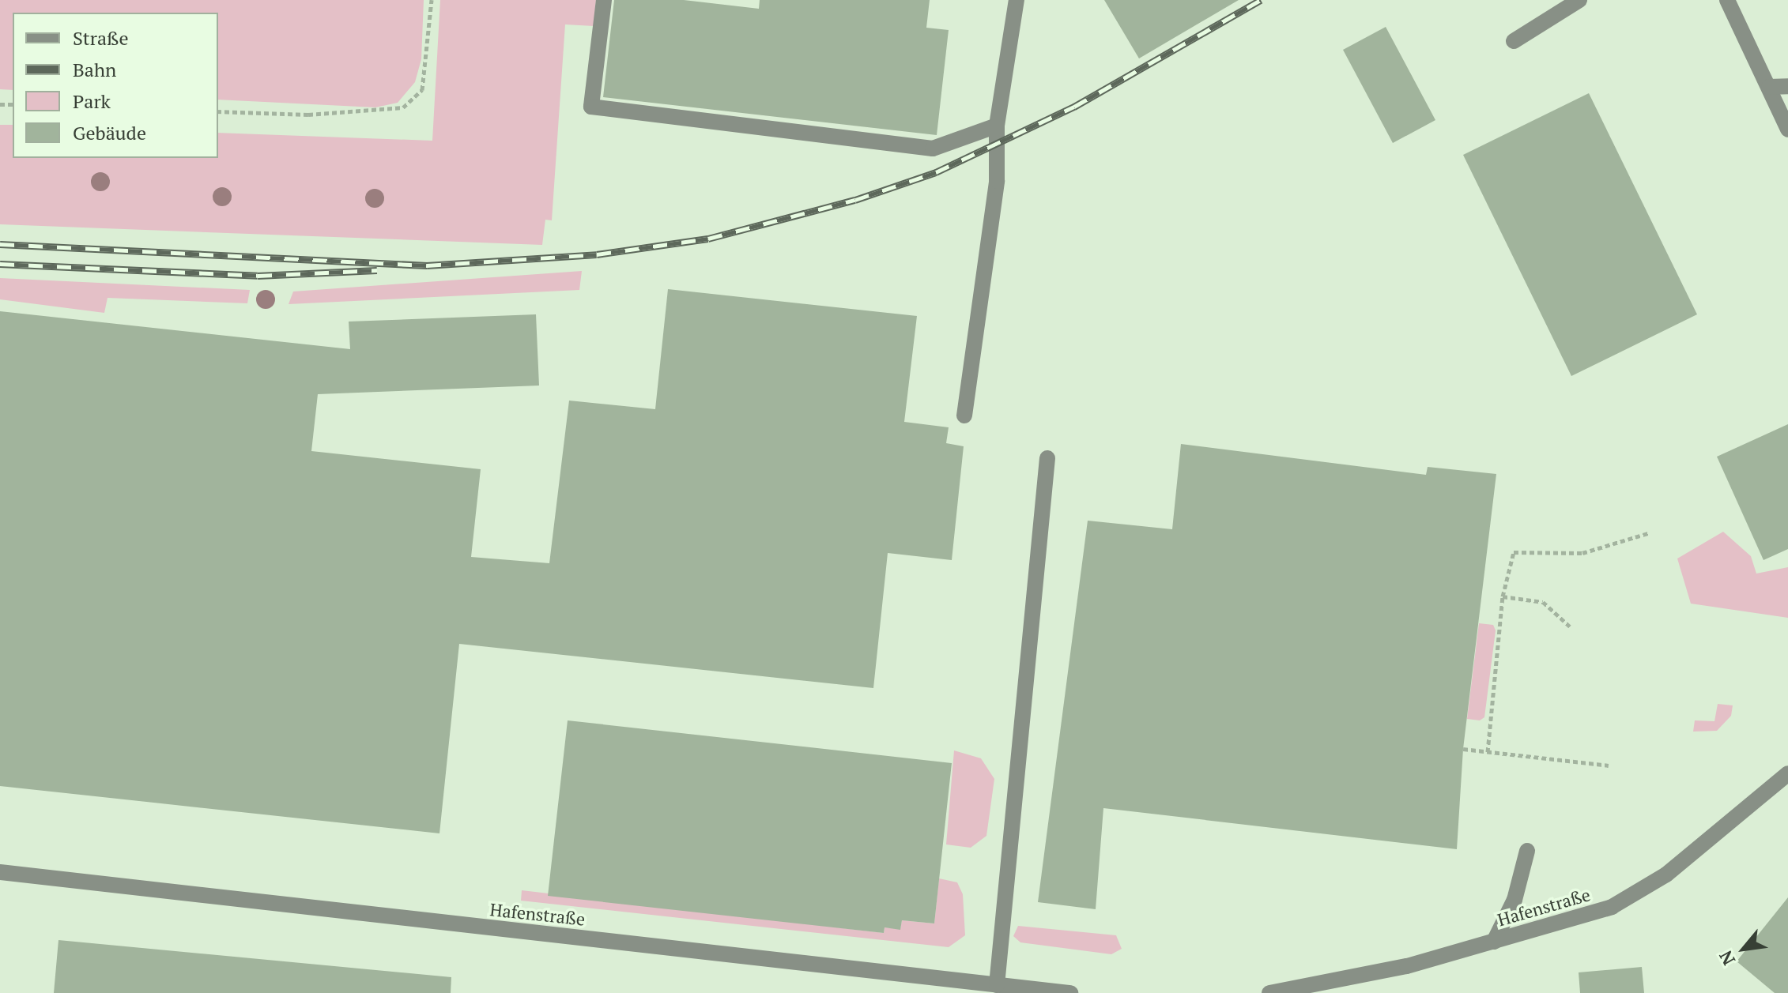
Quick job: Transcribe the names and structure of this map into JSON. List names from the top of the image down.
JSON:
{
  "streets": {
    "street": ["Hafenstraße"]
  },
  "legend": [
    "Straße",
    "Bahn",
    "Park",
    "Gebäude"
  ],
  "north": "bottom left"
}
